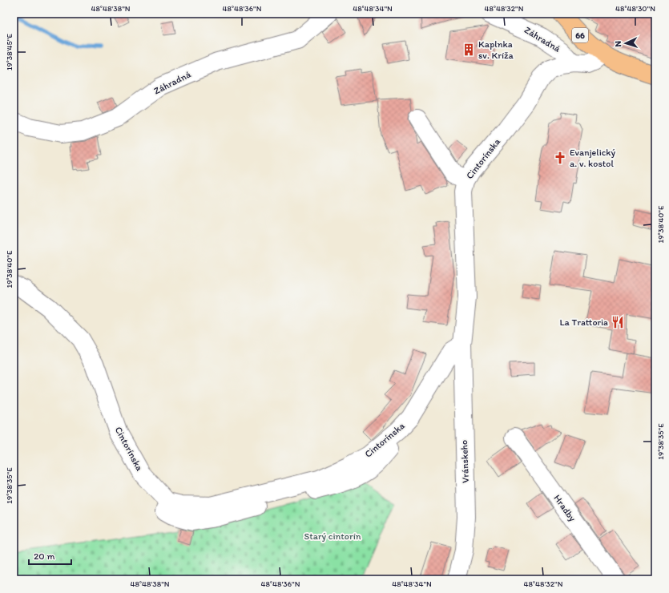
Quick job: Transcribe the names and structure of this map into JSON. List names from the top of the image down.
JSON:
{
  "streets": {
    "main road": ["66"],
    "street": [
      "Záhradná",
      "Cintorínska",
      "Vránskeho",
      "Hradby"
    ]
  },
  "crossings": [
    ["66", "Cintorínska"],
    ["Záhradná", "Cintorínska"],
    ["Cintorínska", "Vránskeho"]
  ],
  "parks": ["Starý cintorín"],
  "places": {
    "building": ["Kaplnka sv. Kríža"],
    "church": ["Evanjelický a. v. kostol"],
    "restaurant": ["La Trattoria"]
  },
  "scale_bar": "20 m",
  "north": "left",
  "coordinates": [
    "48°48'38\"N",
    "48°48'36\"N",
    "48°48'34\"N",
    "48°48'32\"N",
    "48°48'30\"N",
    "19°38'45\"E",
    "19°38'40\"E",
    "19°38'35\"E"
  ]
}
